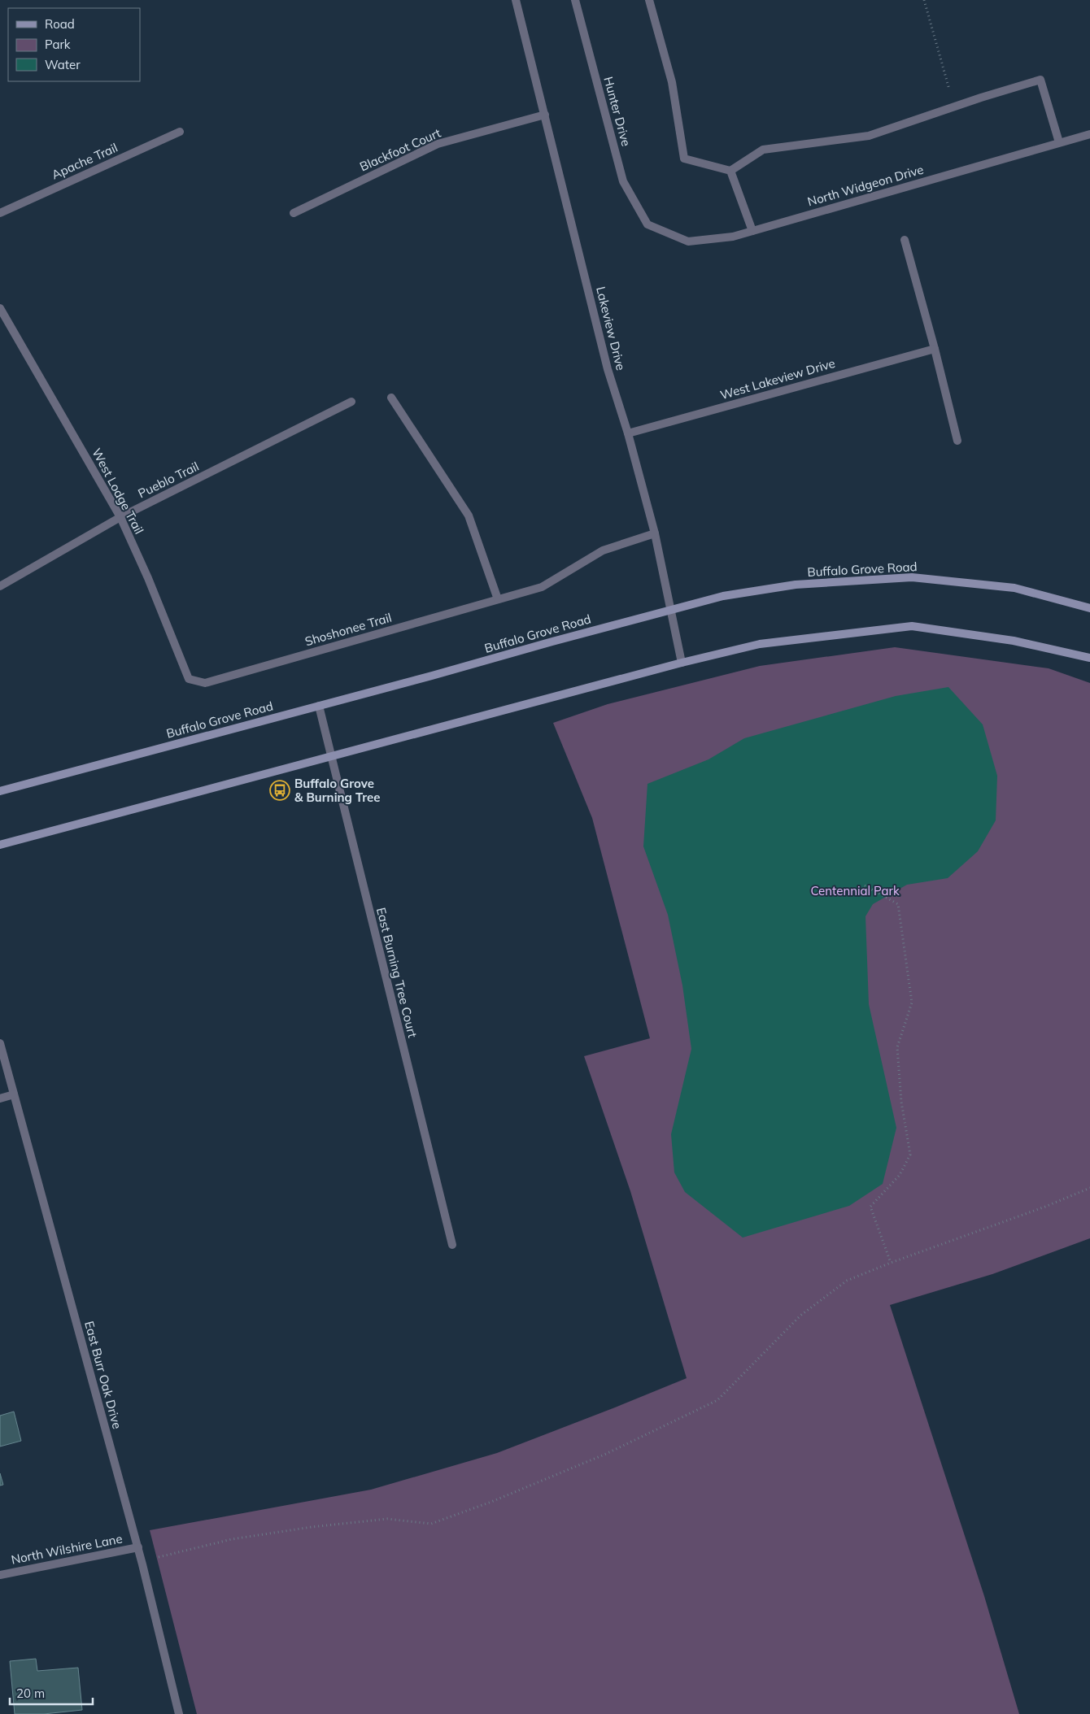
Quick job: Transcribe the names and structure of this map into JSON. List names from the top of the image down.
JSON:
{
  "streets": {
    "main road": ["Buffalo Grove Road"],
    "street": [
      "Hunter Drive",
      "Blackfoot Court",
      "Apache Trail",
      "North Widgeon Drive",
      "Lakeview Drive",
      "West Lakeview Drive",
      "Pueblo Trail",
      "West Lodge Trail",
      "Shoshonee Trail",
      "East Burning Tree Court",
      "East Burr Oak Drive",
      "North Wilshire Lane"
    ]
  },
  "crossings": [
    ["Hunter Drive", "North Widgeon Drive"],
    ["Blackfoot Court", "Lakeview Drive"],
    ["Lakeview Drive", "West Lakeview Drive"],
    ["Lakeview Drive", "Buffalo Grove Road"],
    ["Lakeview Drive", "Shoshonee Trail"],
    ["Pueblo Trail", "West Lodge Trail"],
    ["West Lodge Trail", "Shoshonee Trail"],
    ["Buffalo Grove Road", "East Burning Tree Court"],
    ["East Burr Oak Drive", "North Wilshire Lane"]
  ],
  "parks": ["Centennial Park"],
  "places": {
    "bus stop": ["Buffalo Grove & Burning Tree"]
  },
  "legend": ["Road", "Park", "Water"],
  "scale_bar": "20 m"
}
